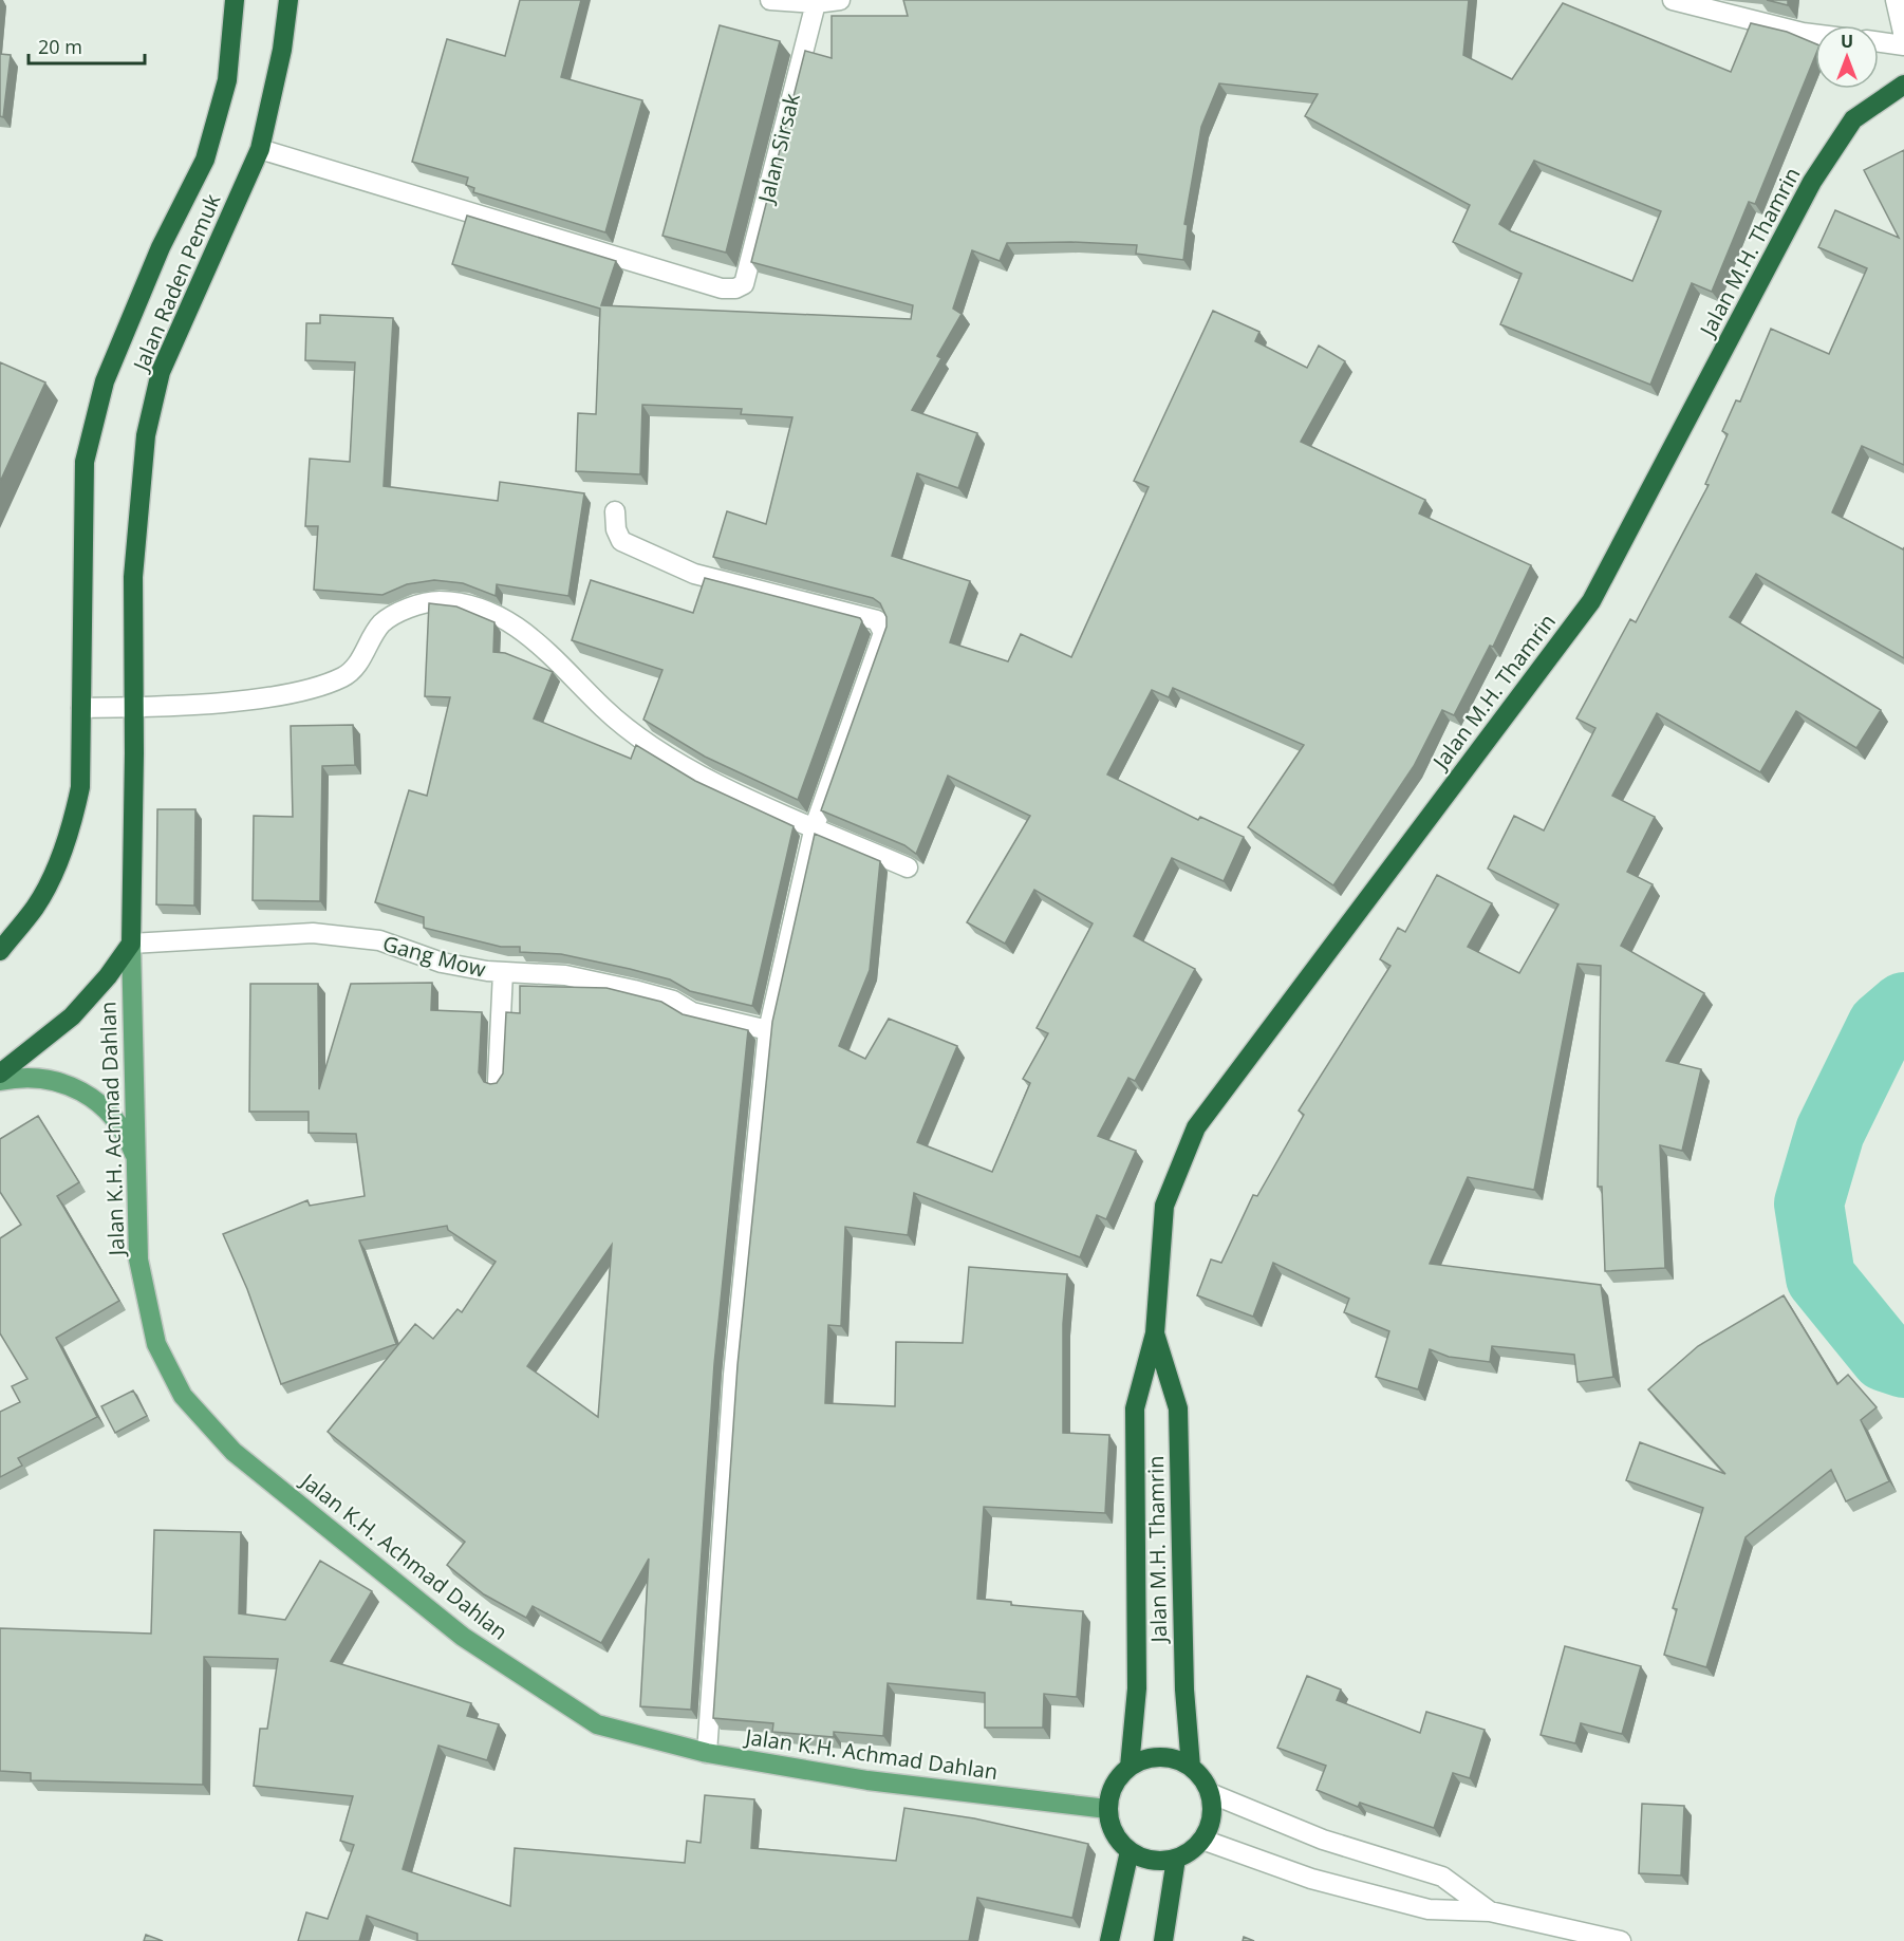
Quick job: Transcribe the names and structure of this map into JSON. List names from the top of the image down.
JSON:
{
  "streets": {
    "highway": ["Jalan M.H. Thamrin", "Jalan Raden Pemuk"],
    "main road": ["Jalan K.H. Achmad Dahlan"],
    "street": ["Jalan Sirsak", "Gang Mow"]
  },
  "crossings": [
    ["Jalan Sirsak", "Jalan Raden Pemuk"],
    ["Jalan M.H. Thamrin", "Jalan K.H. Achmad Dahlan"],
    ["Jalan Raden Pemuk", "Gang Mow"],
    ["Jalan Raden Pemuk", "Jalan K.H. Achmad Dahlan"],
    ["Gang Mow", "Jalan K.H. Achmad Dahlan"]
  ],
  "scale_bar": "20 m",
  "north": "top"
}
